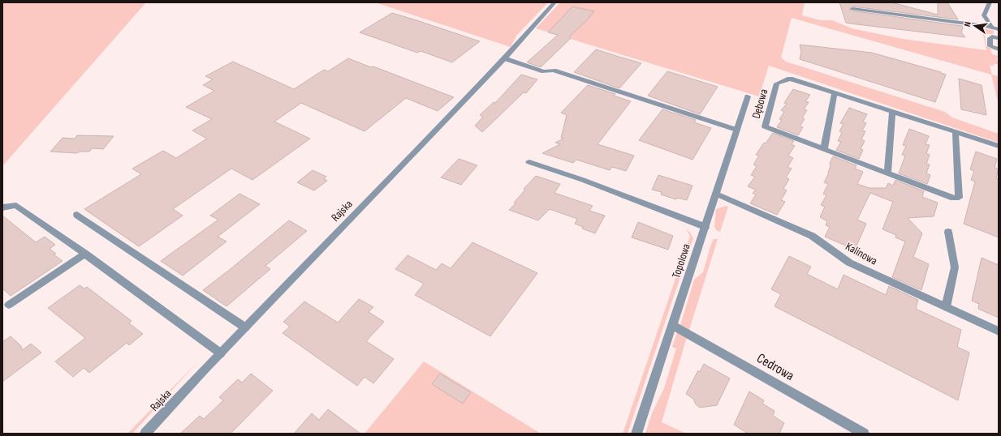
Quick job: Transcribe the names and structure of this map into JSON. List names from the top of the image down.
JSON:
{
  "streets": {
    "street": [
      "Dębowa",
      "Rajska",
      "Kalinowa",
      "Topolowa",
      "Cedrowa"
    ]
  },
  "crossings": [
    ["Kalinowa", "Topolowa"],
    ["Topolowa", "Cedrowa"]
  ],
  "north": "left"
}
